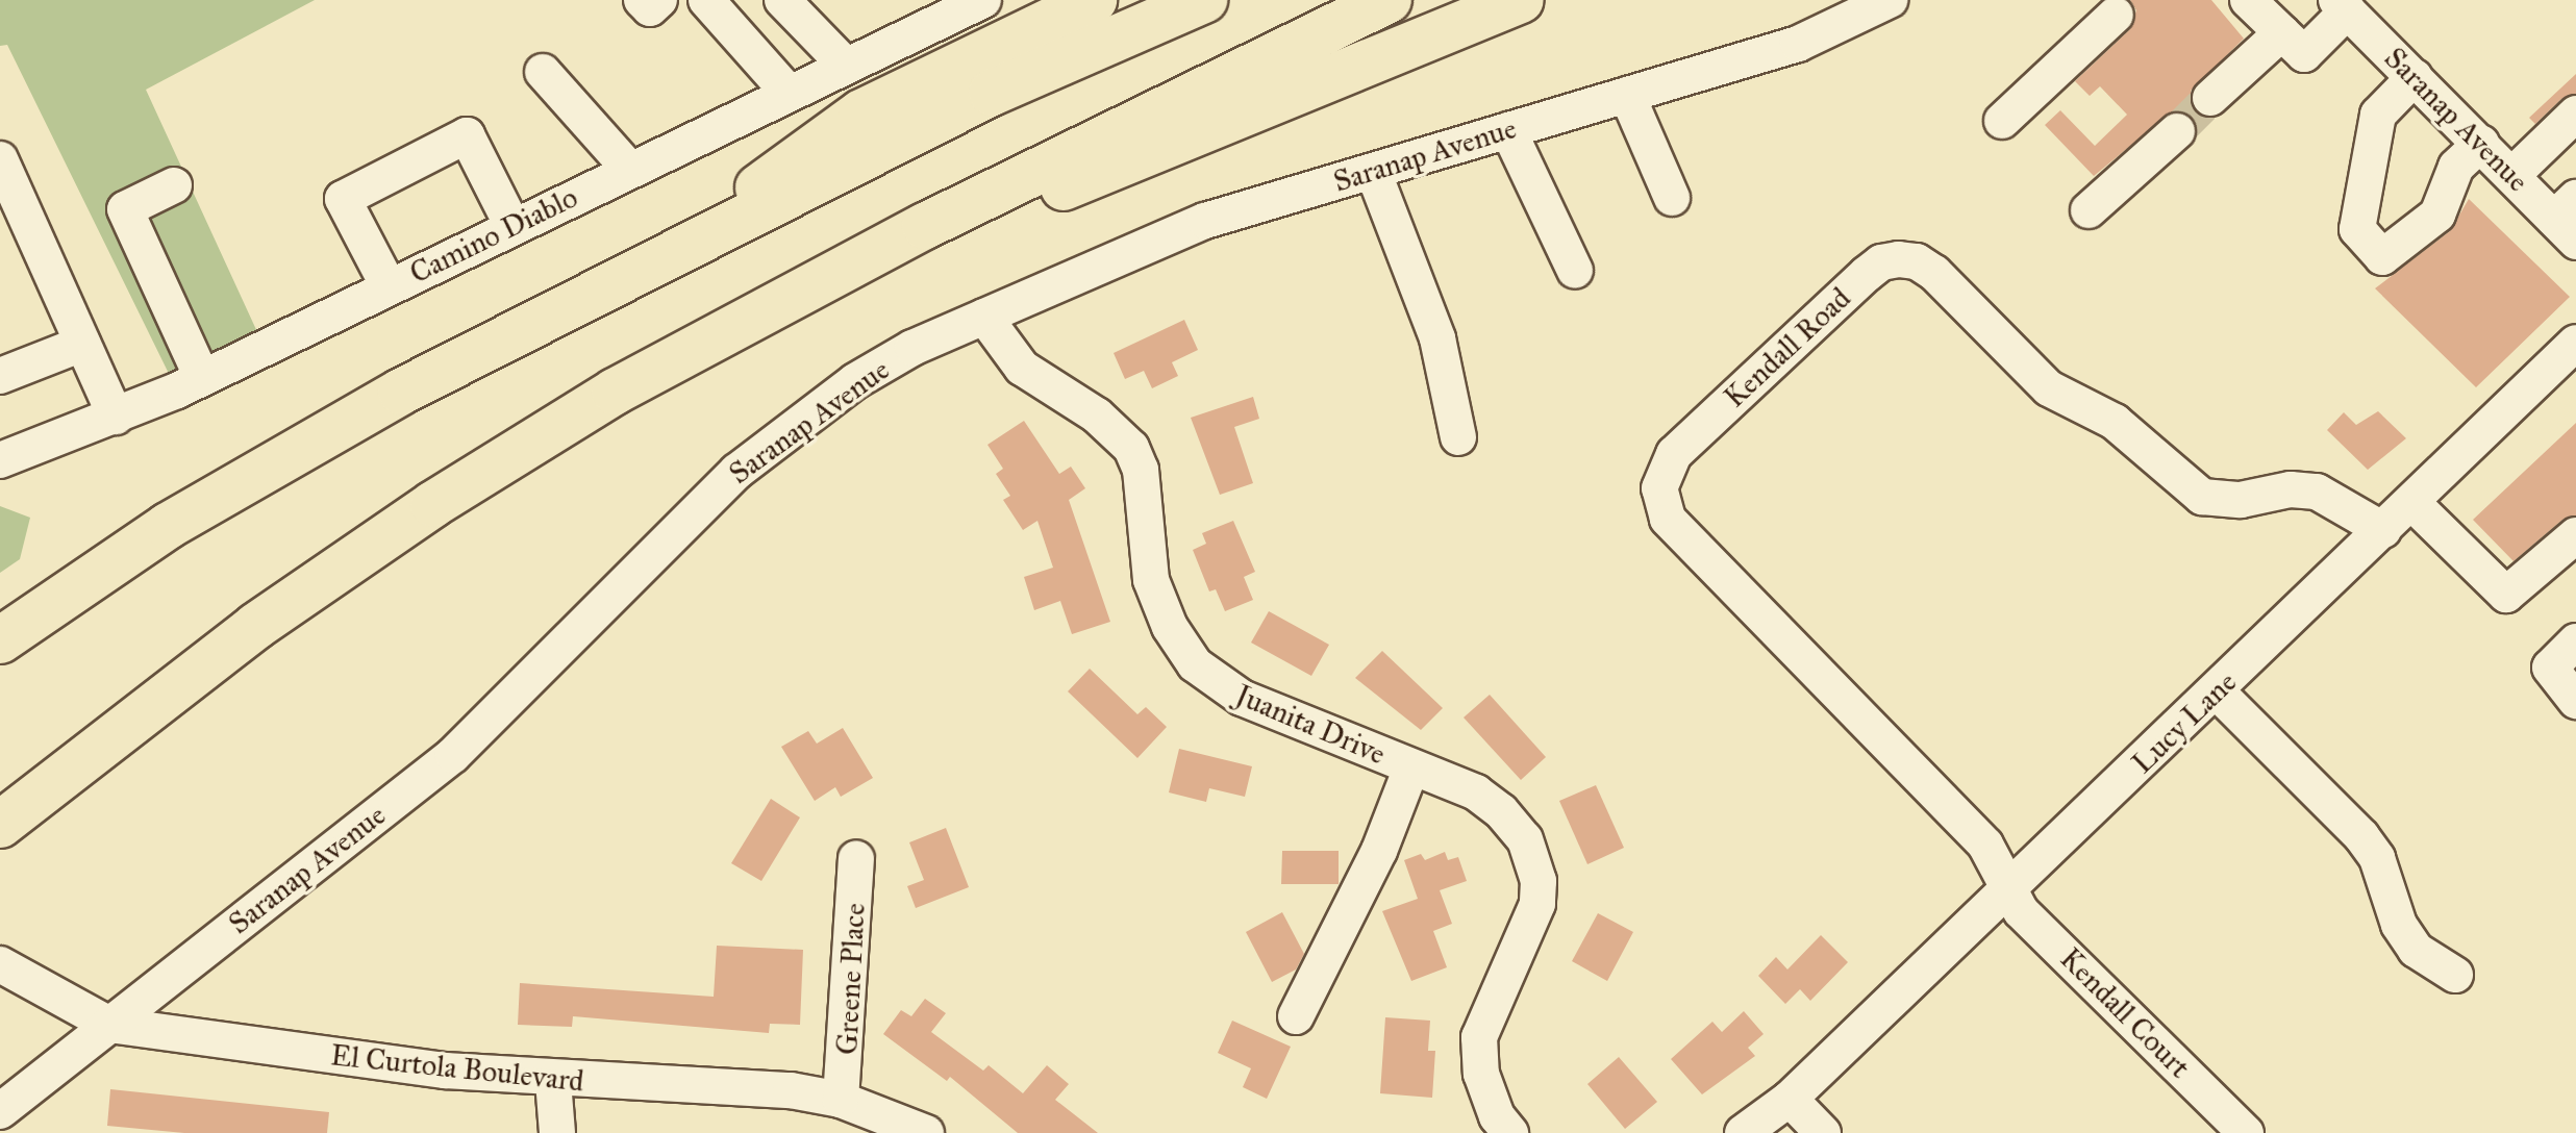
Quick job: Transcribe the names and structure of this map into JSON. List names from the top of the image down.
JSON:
{
  "streets": {
    "street": [
      "Saranap Avenue",
      "Camino Diablo",
      "Kendall Road",
      "Lucy Lane",
      "Juanita Drive",
      "Greene Place",
      "Kendall Court",
      "El Curtola Boulevard"
    ]
  },
  "crossings": [
    ["Saranap Avenue", "Juanita Drive"],
    ["Saranap Avenue", "El Curtola Boulevard"],
    ["Kendall Road", "Lucy Lane"],
    ["Kendall Road", "Kendall Court"],
    ["Lucy Lane", "Kendall Court"],
    ["Greene Place", "El Curtola Boulevard"]
  ]
}
